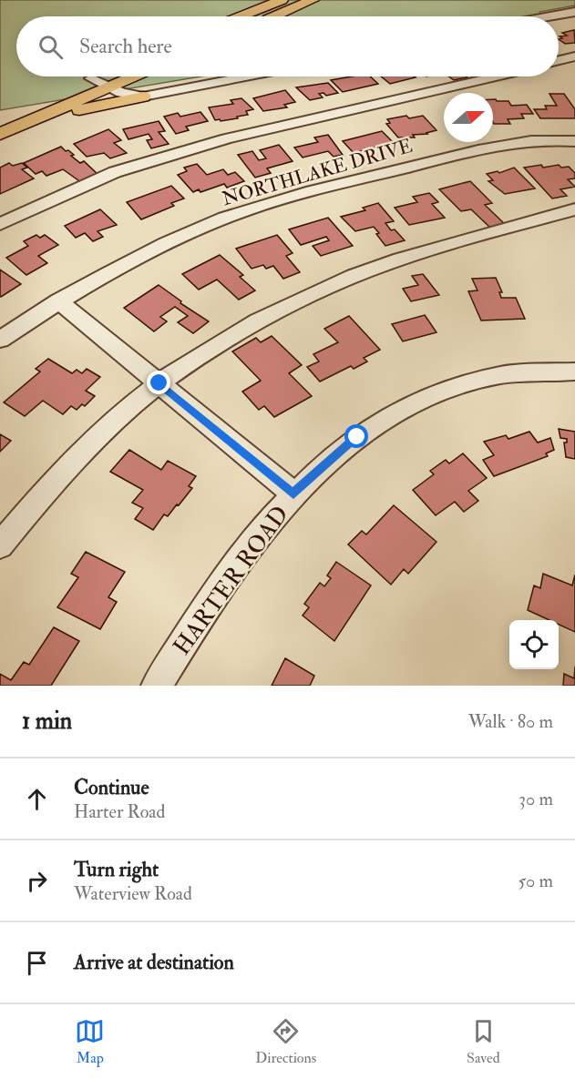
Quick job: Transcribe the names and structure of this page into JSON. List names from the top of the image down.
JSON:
{
  "streets": {
    "street": ["NORTHLAKE DRIVE", "HARTER ROAD"]
  },
  "north": "right",
  "page": {
    "search": "Search here",
    "heading": ["1 min", "Walk · 80 m"],
    "list": [
      ["Continue", "Harter Road", "30 m"],
      ["Turn right", "Waterview Road", "50 m"],
      "Arrive at destination"
    ],
    "nav": ["Map", "Directions", "Saved"]
  }
}
